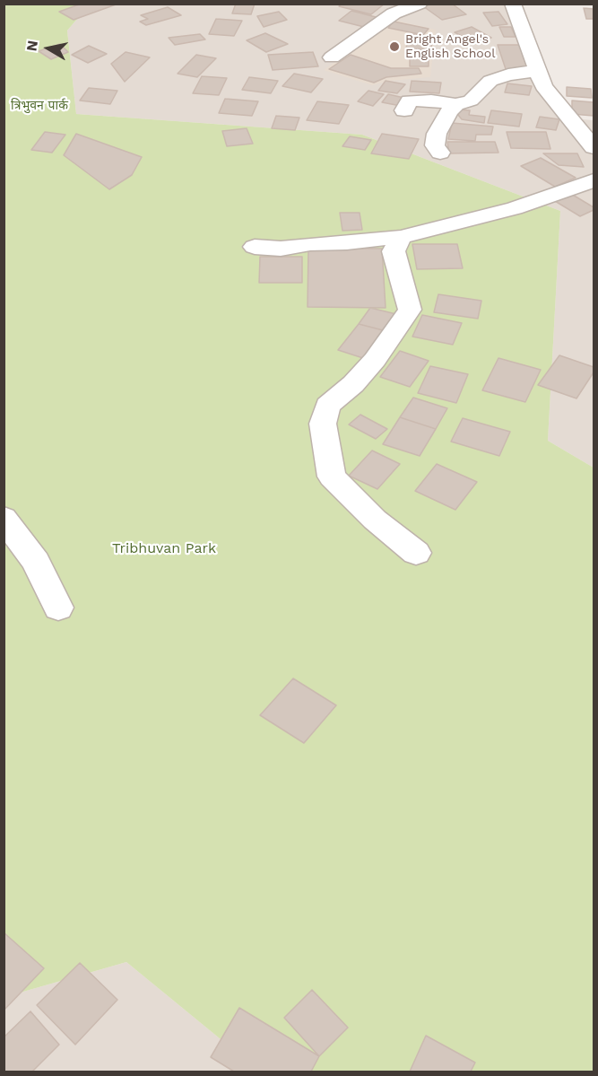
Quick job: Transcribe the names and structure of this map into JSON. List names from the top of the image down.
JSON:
{
  "parks": ["त्रिभुवन पार्क", "Tribhuvan Park"],
  "places": ["Bright Angel's English School"],
  "north": "left"
}
